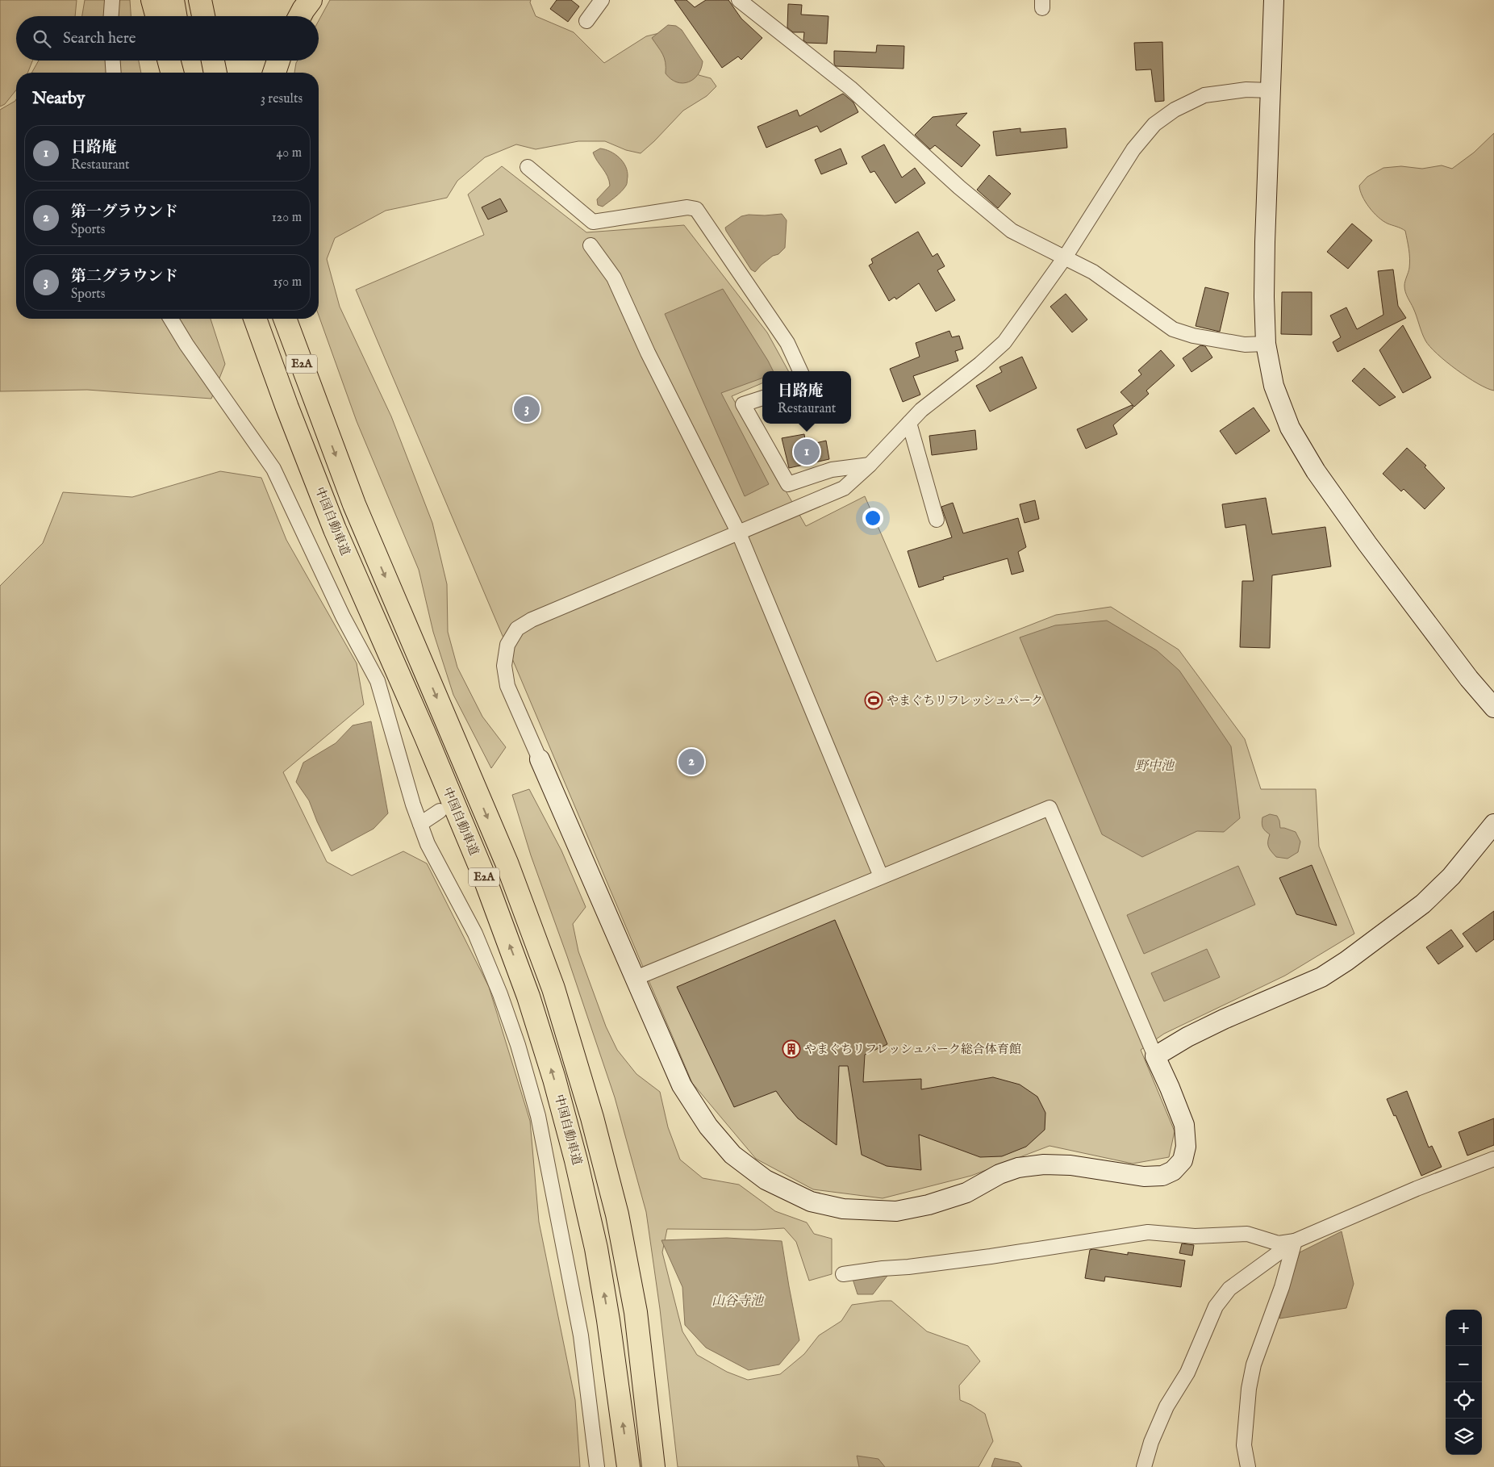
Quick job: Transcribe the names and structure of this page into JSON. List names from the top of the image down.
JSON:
{
  "streets": {
    "highway": ["E2A", "中国自動車道"]
  },
  "water": ["野中池", "山谷寺池"],
  "places": {
    "sports": ["やまぐちリフレッシュパーク"],
    "building": ["やまぐちリフレッシュパーク総合体育館"]
  },
  "page": {
    "search": "Search here",
    "heading": ["Nearby", "3 results"],
    "list": [
      {
        "mark": "1",
        "name": "日路庵",
        "note": "Restaurant",
        "value": "40 m"
      },
      {
        "mark": "2",
        "name": "第一グラウンド",
        "note": "Sports",
        "value": "120 m"
      },
      {
        "mark": "3",
        "name": "第二グラウンド",
        "note": "Sports",
        "value": "150 m"
      }
    ],
    "popup": ["日路庵", "Restaurant"],
    "pins": ["3", "1", "2"],
    "map_buttons": ["+", "−"]
  }
}
